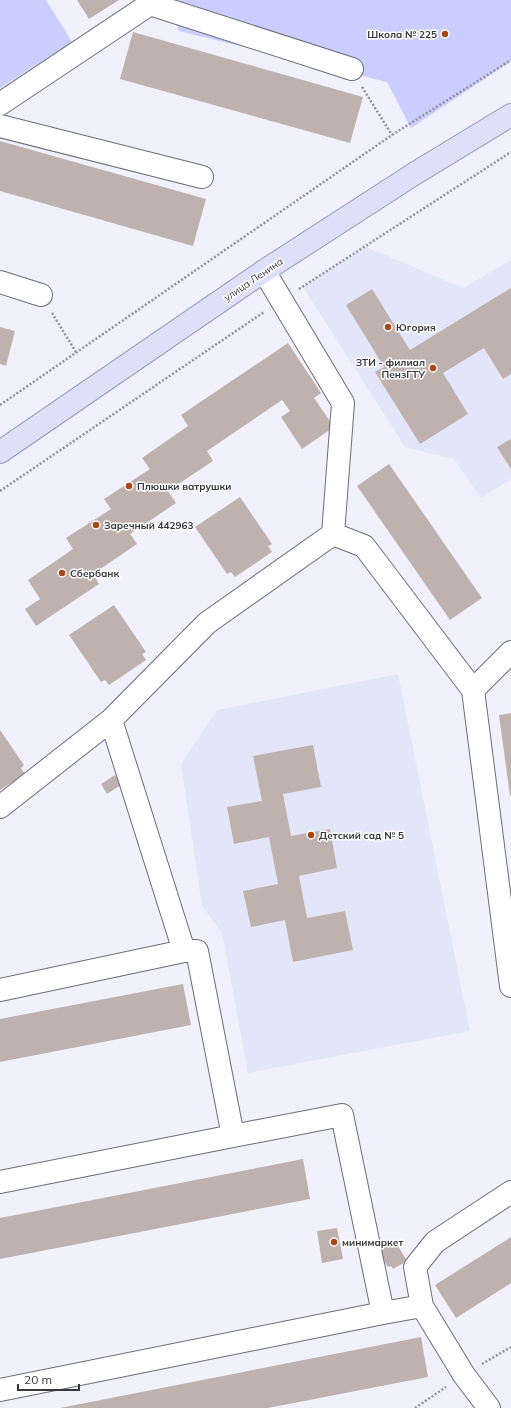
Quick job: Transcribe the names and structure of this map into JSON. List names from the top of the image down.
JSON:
{
  "streets": {
    "main road": ["улица Ленина"]
  },
  "places": [
    "Школа № 225",
    "Югория",
    "ЗТИ - филиал ПензГТУ",
    "Плюшки ватрушки",
    "Заречный 442963",
    "Сбербанк",
    "Детский сад № 5",
    "минимаркет"
  ],
  "scale_bar": "20 m"
}
